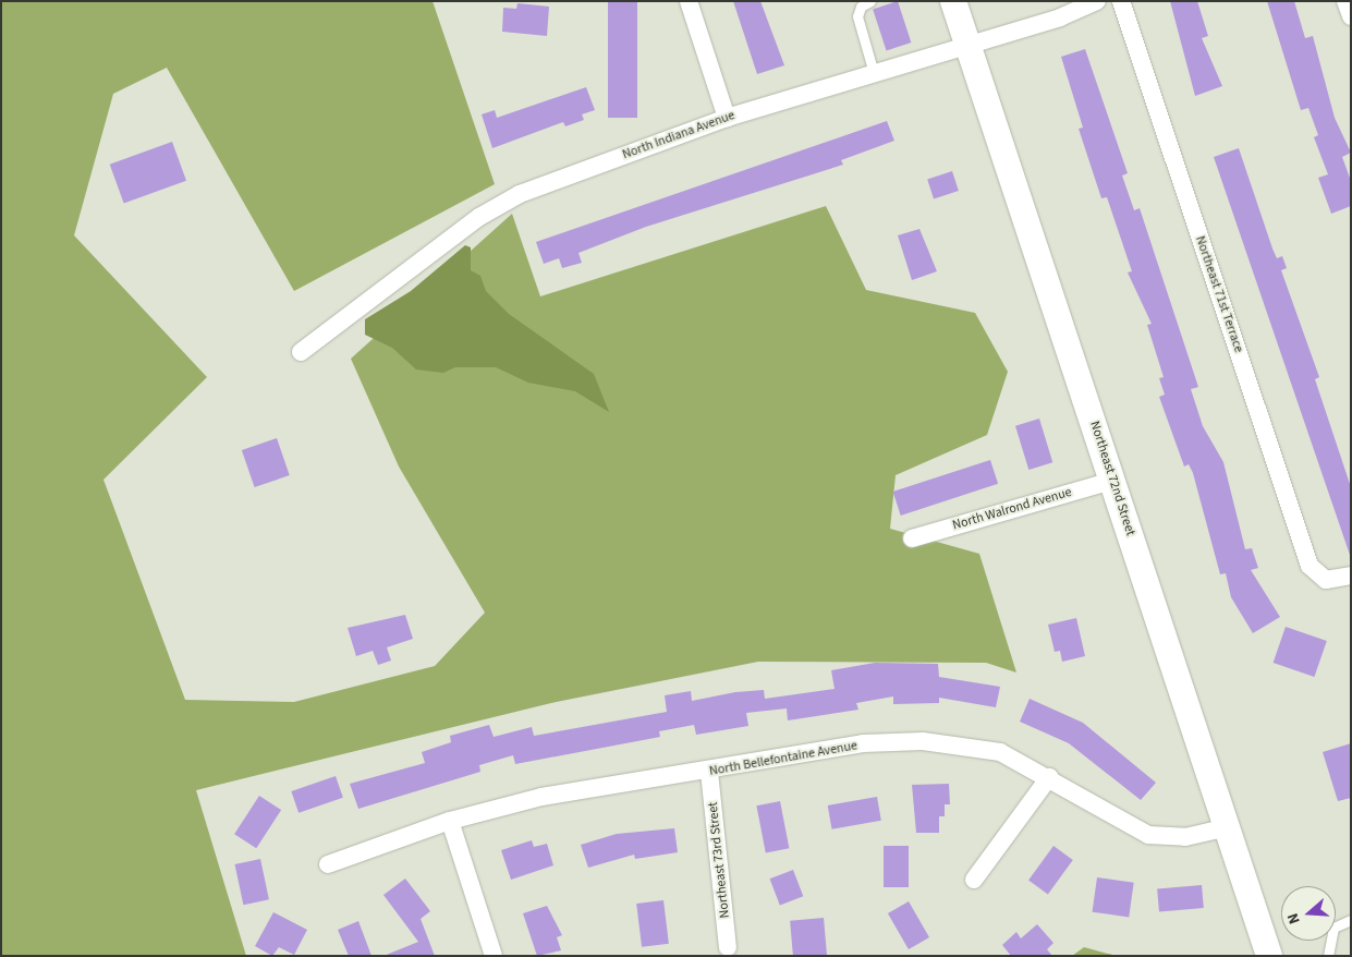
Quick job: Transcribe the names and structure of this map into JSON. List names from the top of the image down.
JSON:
{
  "streets": {
    "main road": ["Northeast 72nd Street"],
    "street": [
      "North Indiana Avenue",
      "Northeast 71st Terrace",
      "North Walrond Avenue",
      "North Bellefontaine Avenue",
      "Northeast 73rd Street"
    ]
  },
  "crossings": [
    ["North Indiana Avenue", "Northeast 72nd Street"],
    ["Northeast 72nd Street", "North Walrond Avenue"],
    ["Northeast 72nd Street", "North Bellefontaine Avenue"],
    ["North Bellefontaine Avenue", "Northeast 73rd Street"]
  ],
  "north": "left"
}
